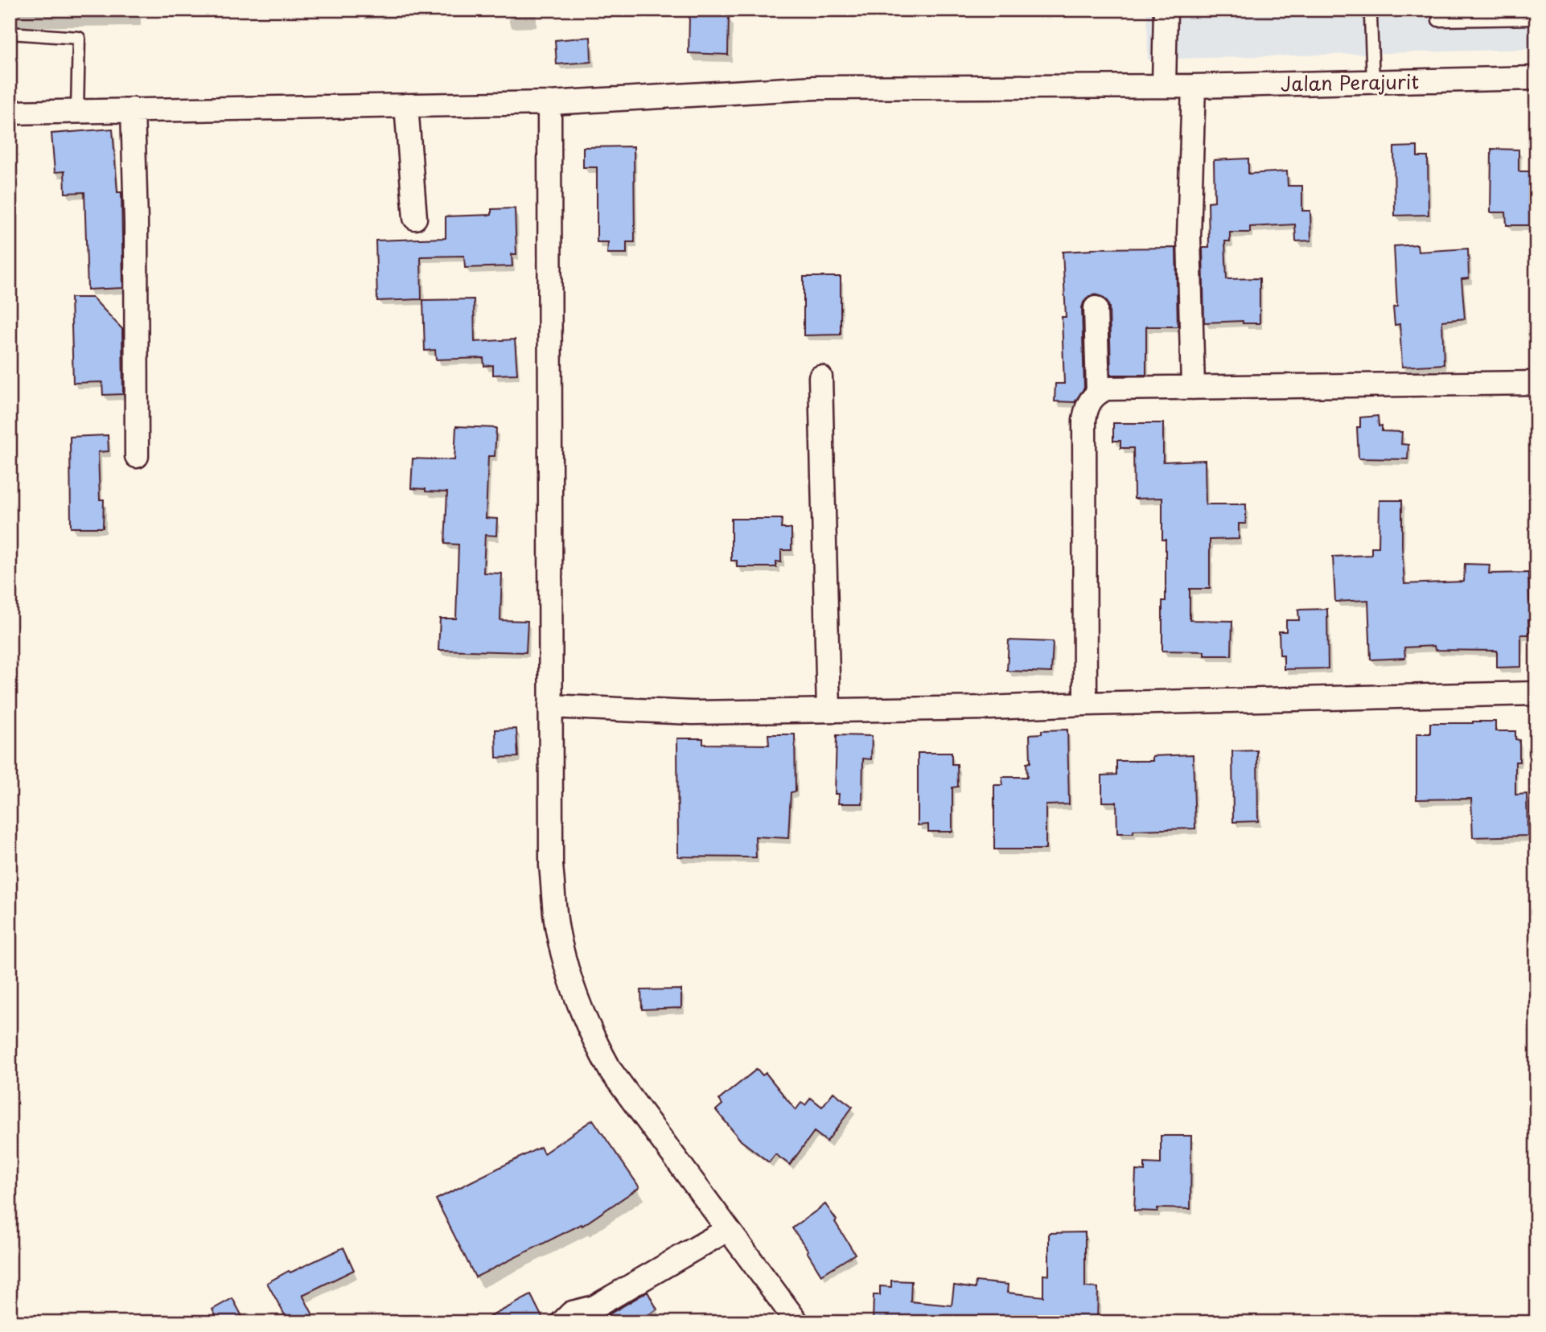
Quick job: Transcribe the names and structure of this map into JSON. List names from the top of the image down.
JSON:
{
  "streets": {
    "street": ["Jalan Perajurit"]
  }
}
